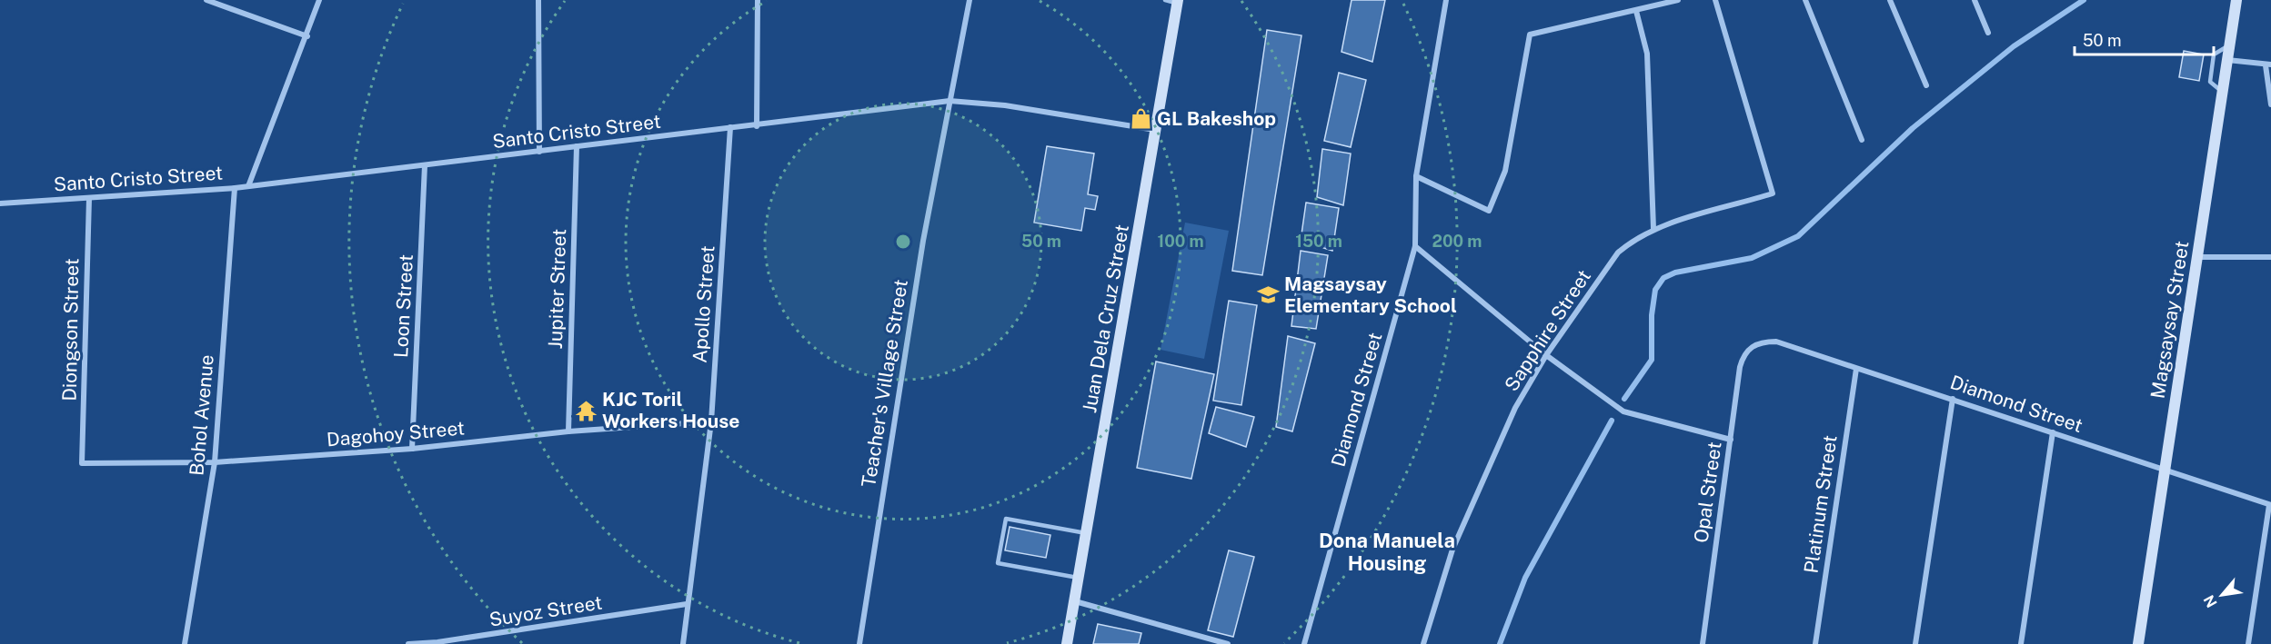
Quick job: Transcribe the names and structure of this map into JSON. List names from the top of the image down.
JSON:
{
  "streets": {
    "street": [
      "Santo Cristo Street",
      "Jupiter Street",
      "Apollo Street",
      "Loon Street",
      "Juan Dela Cruz Street",
      "Magsaysay Street",
      "Diongson Street",
      "Sapphire Street",
      "Teacher's Village Street",
      "Diamond Street",
      "Bohol Avenue",
      "Dagohoy Street",
      "Opal Street",
      "Platinum Street",
      "Suyoz Street"
    ]
  },
  "crossings": [
    ["Santo Cristo Street", "Jupiter Street"],
    ["Santo Cristo Street", "Apollo Street"],
    ["Santo Cristo Street", "Loon Street"],
    ["Santo Cristo Street", "Juan Dela Cruz Street"],
    ["Santo Cristo Street", "Diongson Street"],
    ["Santo Cristo Street", "Teacher's Village Street"],
    ["Santo Cristo Street", "Bohol Avenue"],
    ["Jupiter Street", "Dagohoy Street"],
    ["Apollo Street", "Dagohoy Street"],
    ["Apollo Street", "Suyoz Street"],
    ["Loon Street", "Dagohoy Street"],
    ["Magsaysay Street", "Diamond Street"],
    ["Diongson Street", "Dagohoy Street"],
    ["Diamond Street", "Opal Street"],
    ["Diamond Street", "Platinum Street"],
    ["Bohol Avenue", "Dagohoy Street"]
  ],
  "districts": ["Dona Manuela Housing"],
  "places": {
    "shop": ["GL Bakeshop"],
    "school or university": ["Magsaysay Elementary School"],
    "temple": ["KJC Toril Workers House"]
  },
  "scale_bar": "50 m",
  "north": "bottom left",
  "rings": [
    "50 m",
    "100 m",
    "150 m",
    "200 m"
  ]
}
